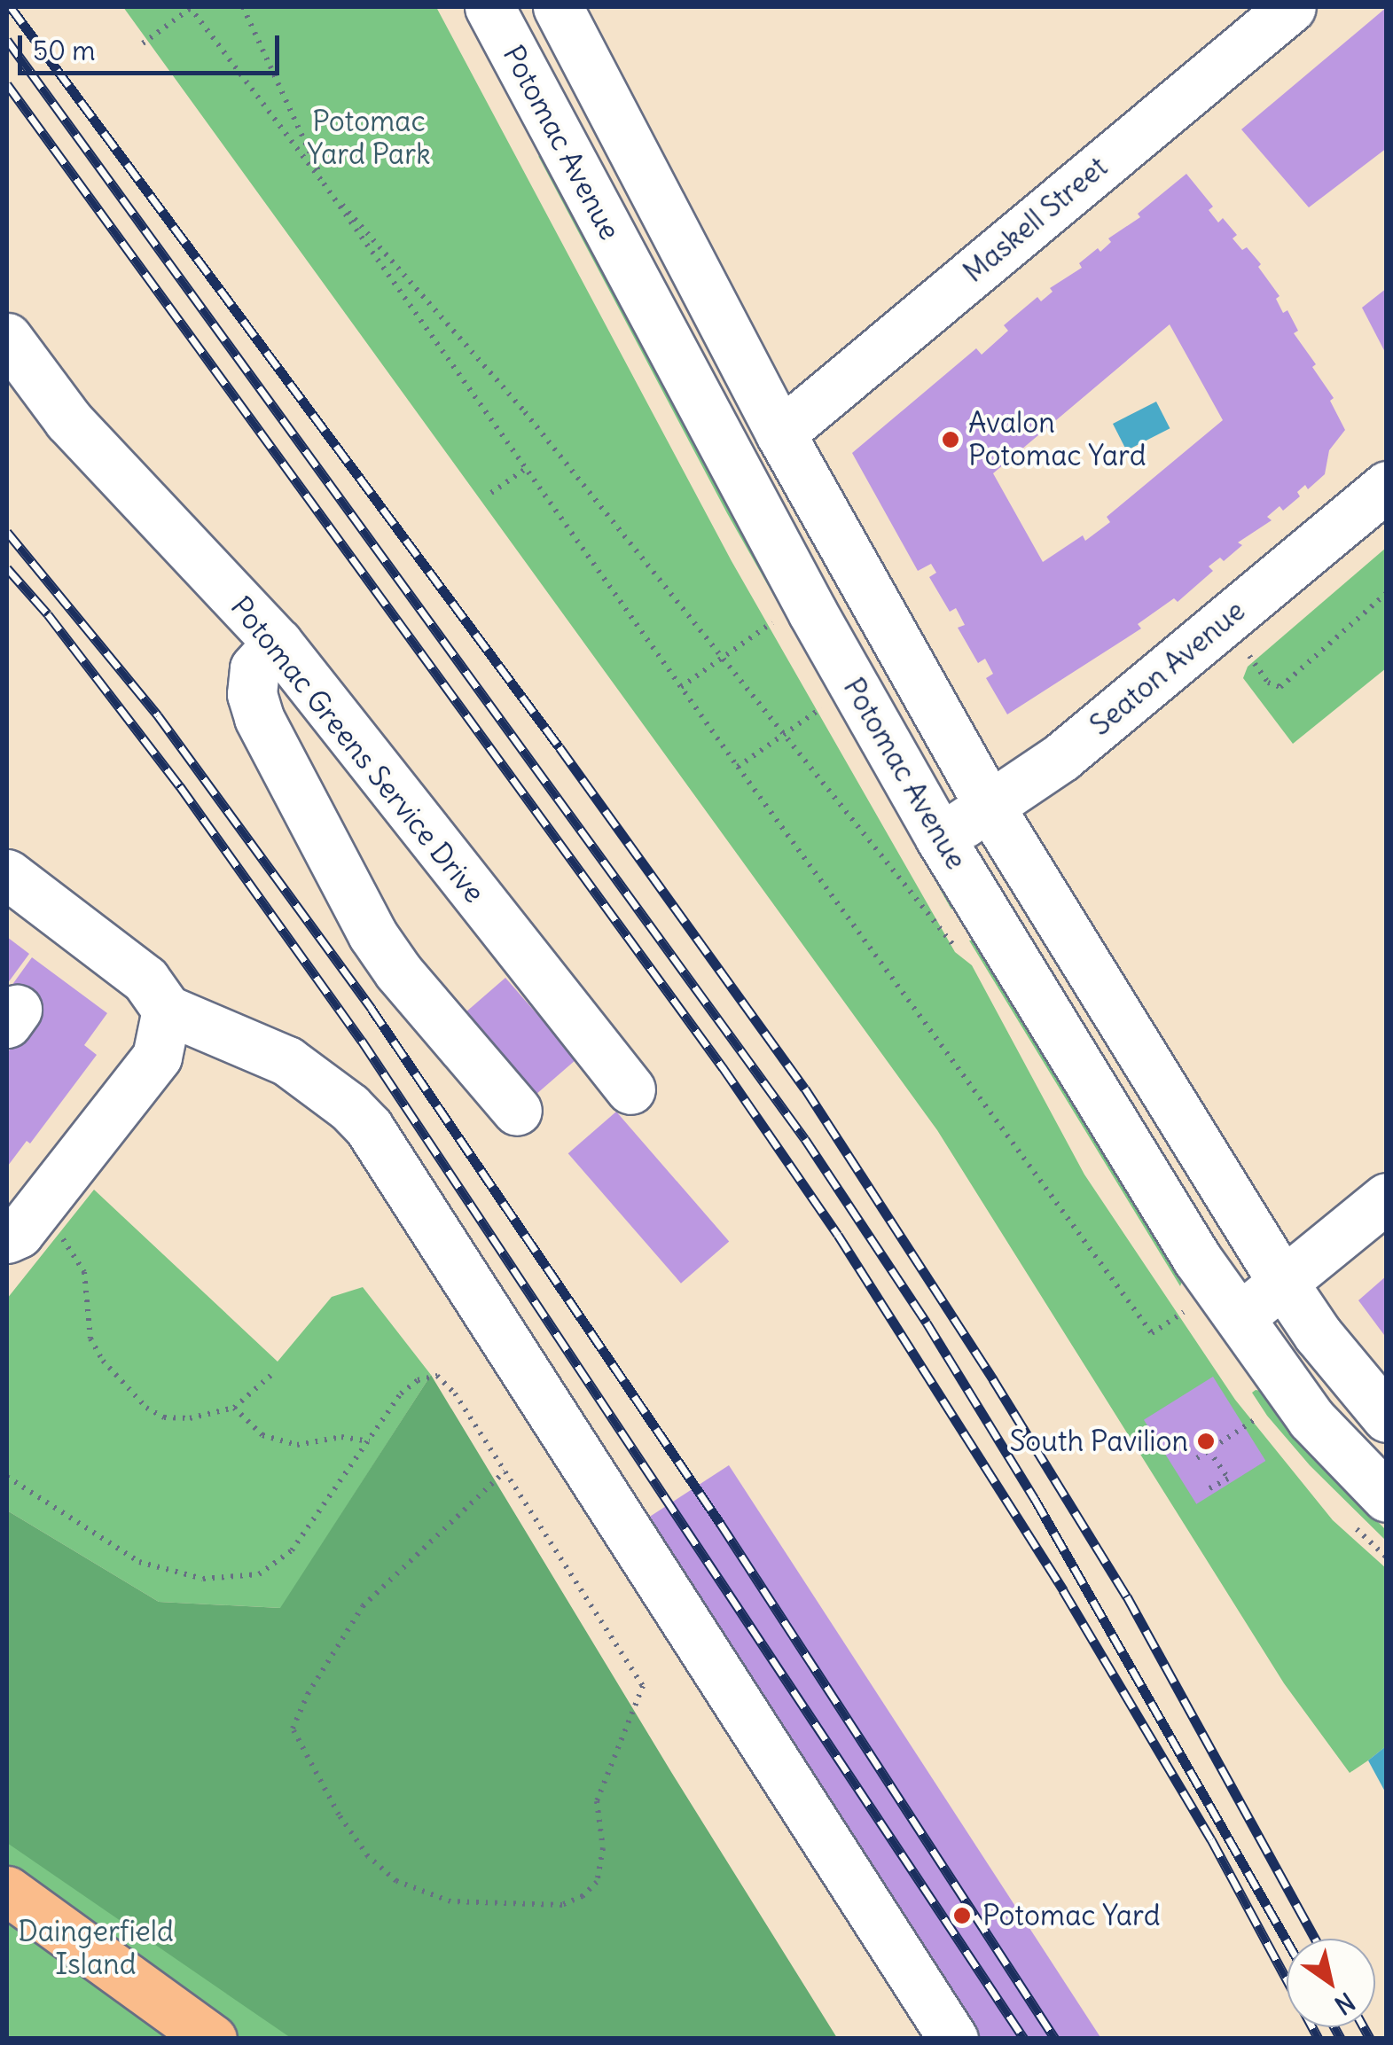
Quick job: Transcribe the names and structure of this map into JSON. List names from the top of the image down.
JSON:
{
  "streets": {
    "street": [
      "Potomac Avenue",
      "Maskell Street",
      "Seaton Avenue",
      "Potomac Greens Service Drive"
    ]
  },
  "crossings": [
    ["Potomac Avenue", "Maskell Street"],
    ["Potomac Avenue", "Seaton Avenue"]
  ],
  "parks": ["Potomac Yard Park", "Daingerfield Island"],
  "places": ["Avalon Potomac Yard", "South Pavilion", "Potomac Yard"],
  "scale_bar": "50 m",
  "north": "bottom right"
}
